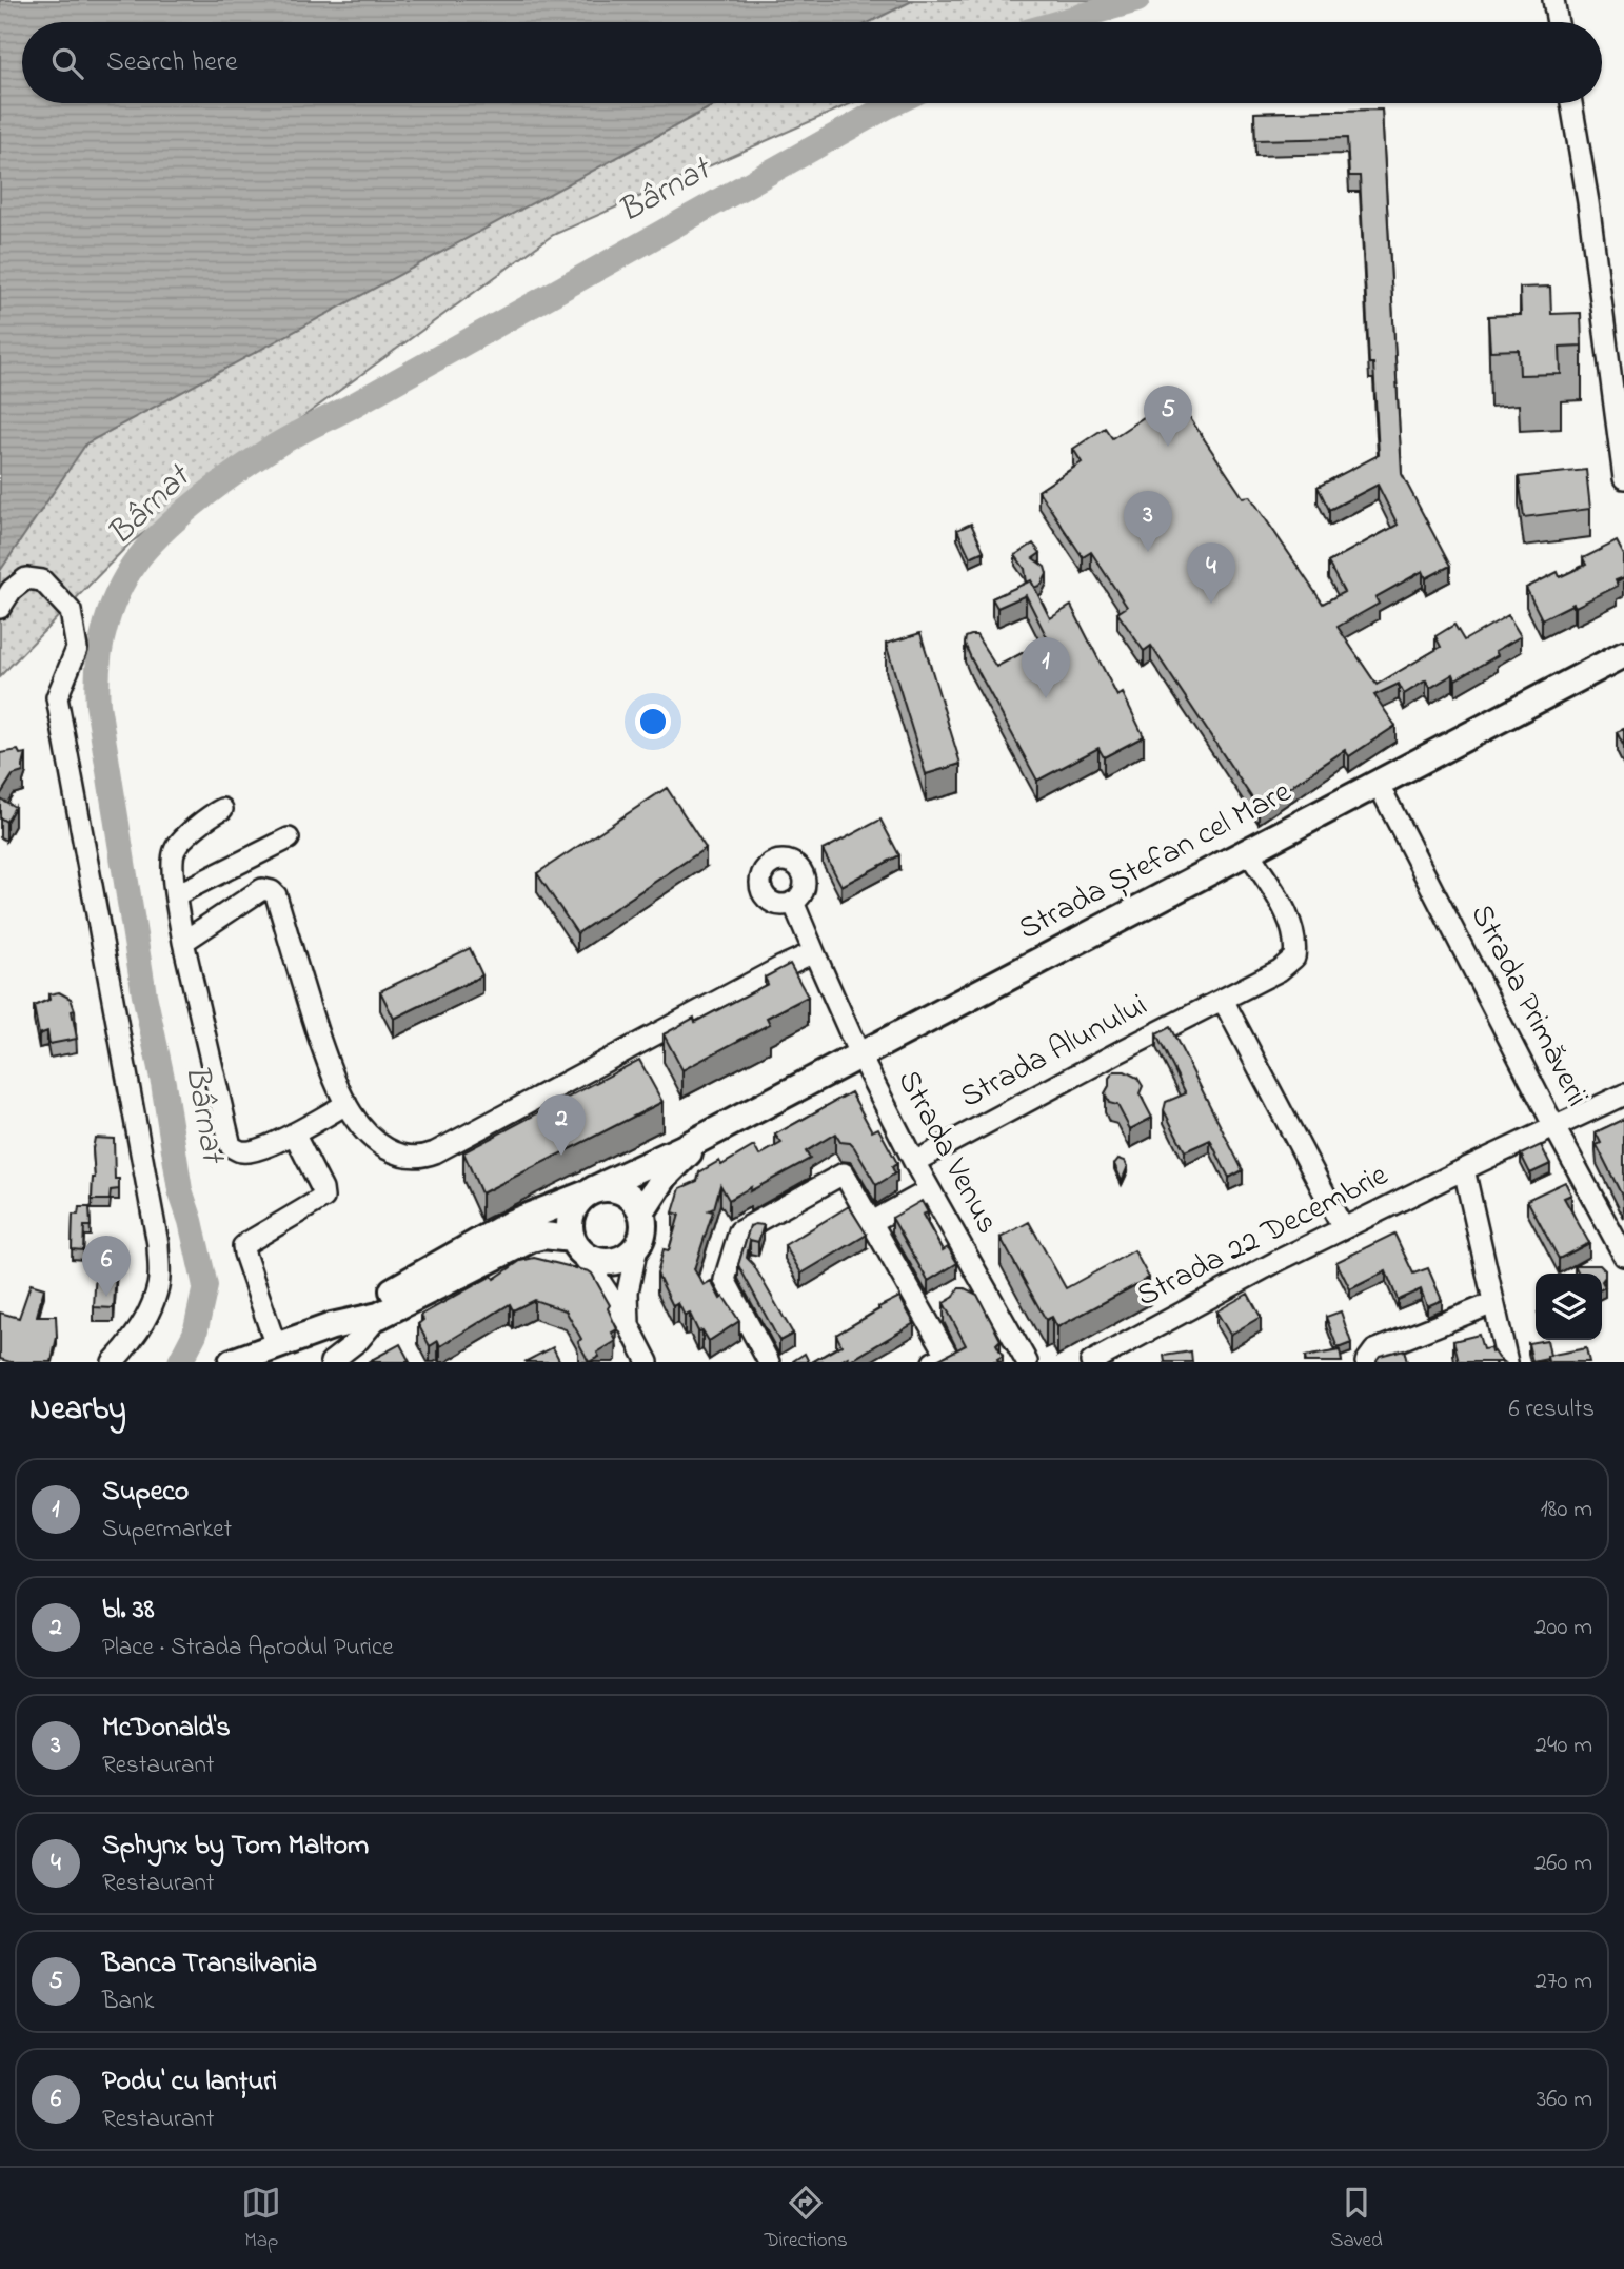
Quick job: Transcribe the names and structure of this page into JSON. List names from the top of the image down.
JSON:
{
  "streets": {
    "main road": ["Strada Ștefan cel Mare"],
    "street": [
      "Strada Primăverii",
      "Strada Alunului",
      "Strada Venus",
      "Strada 22 Decembrie"
    ]
  },
  "crossings": [
    ["Strada Ștefan cel Mare", "Strada Primăverii"],
    ["Strada Ștefan cel Mare", "Strada Alunului"],
    ["Strada Ștefan cel Mare", "Strada Venus"],
    ["Strada Primăverii", "Strada 22 Decembrie"],
    ["Strada Alunului", "Strada Venus"]
  ],
  "water": ["Bârnat"],
  "page": {
    "search": "Search here",
    "pins": [
      "5",
      "3",
      "4",
      "1",
      "2",
      "6"
    ],
    "heading": ["Nearby", "6 results"],
    "list": [
      {
        "mark": "1",
        "name": "Supeco",
        "note": "Supermarket",
        "value": "180 m"
      },
      {
        "mark": "2",
        "name": "bl. 38",
        "note": "Place · Strada Aprodul Purice",
        "value": "200 m"
      },
      {
        "mark": "3",
        "name": "McDonald's",
        "note": "Restaurant",
        "value": "240 m"
      },
      {
        "mark": "4",
        "name": "Sphynx by Tom Maltom",
        "note": "Restaurant",
        "value": "260 m"
      },
      {
        "mark": "5",
        "name": "Banca Transilvania",
        "note": "Bank",
        "value": "270 m"
      },
      {
        "mark": "6",
        "name": "Podu' cu lanțuri",
        "note": "Restaurant",
        "value": "360 m"
      }
    ],
    "nav": ["Map", "Directions", "Saved"]
  }
}
